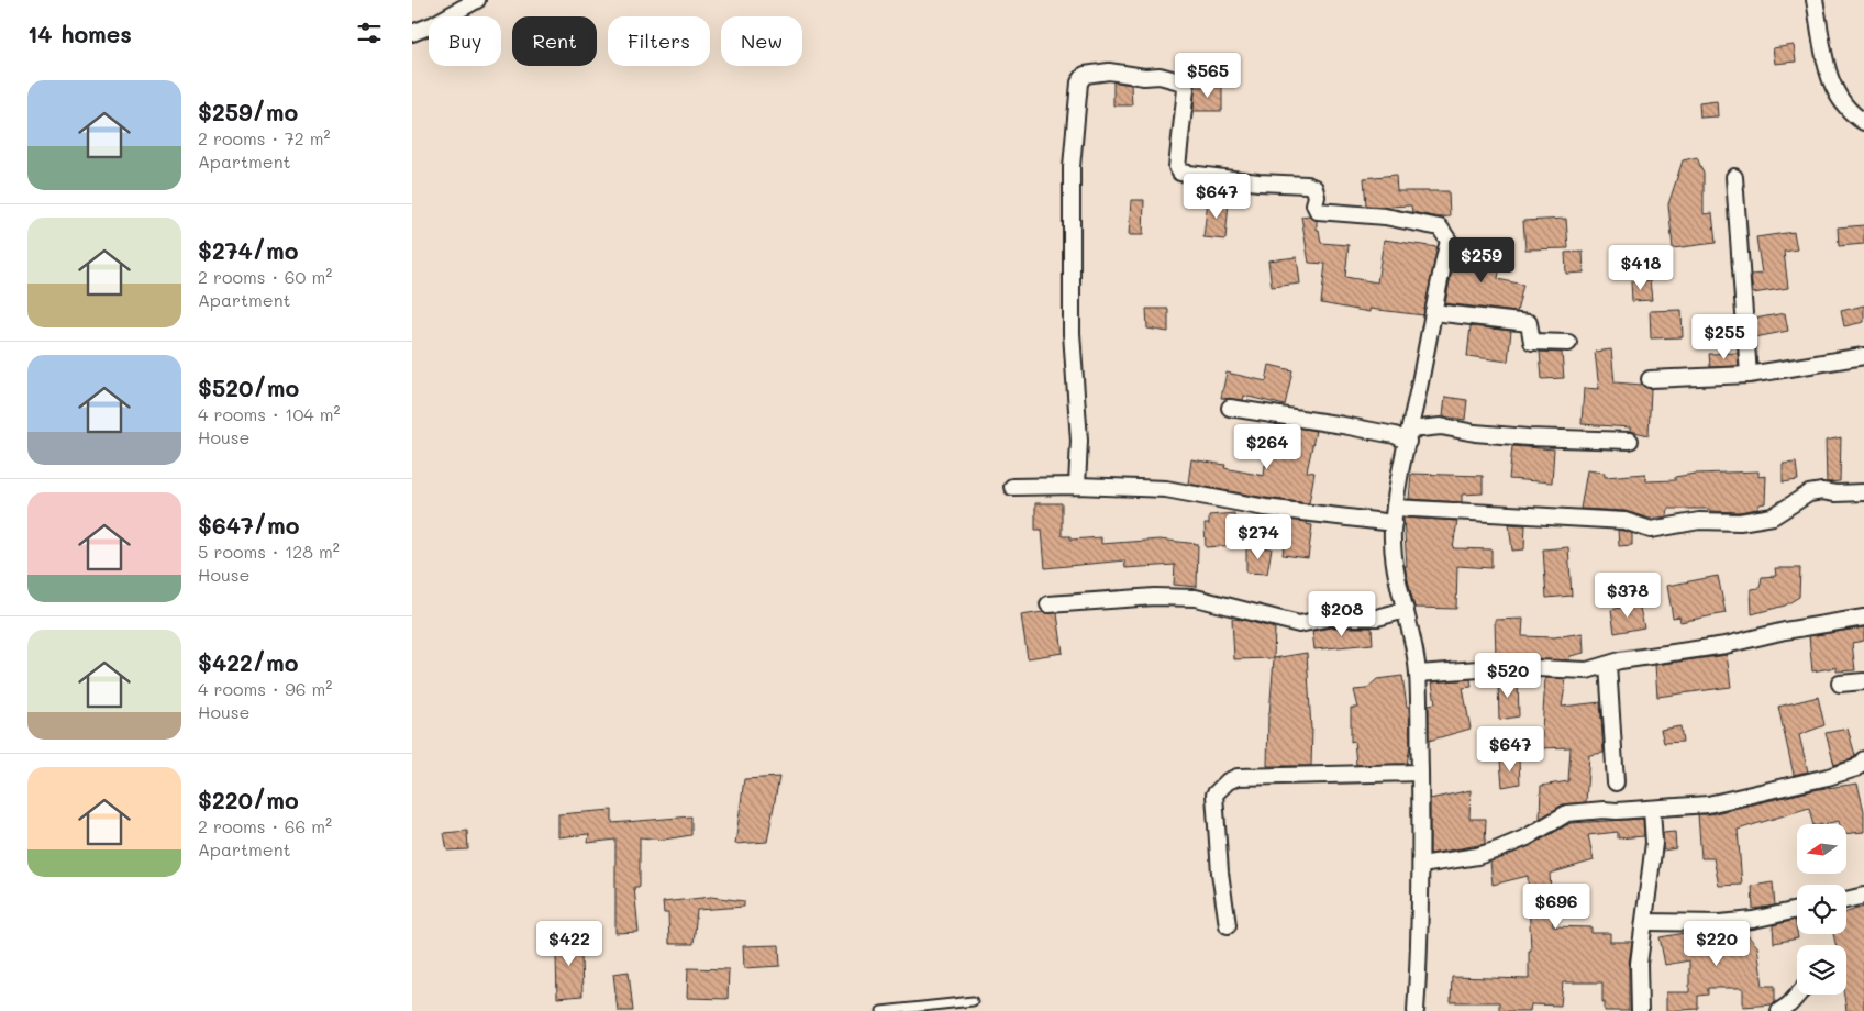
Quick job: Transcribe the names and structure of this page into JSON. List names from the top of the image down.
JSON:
{
  "north": "left",
  "page": {
    "heading": "14 homes",
    "chip": [
      "Buy",
      "Rent",
      "Filters",
      "New"
    ],
    "price": [
      "$565",
      "$647",
      "$259",
      "$418",
      "$255",
      "$264",
      "$274",
      "$378",
      "$208",
      "$520",
      "$647",
      "$696",
      "$422",
      "$220"
    ],
    "list": [
      {
        "name": "$259/mo",
        "note": "2 rooms · 72 m² · Apartment"
      },
      {
        "name": "$274/mo",
        "note": "2 rooms · 60 m² · Apartment"
      },
      {
        "name": "$520/mo",
        "note": "4 rooms · 104 m² · House"
      },
      {
        "name": "$647/mo",
        "note": "5 rooms · 128 m² · House"
      },
      {
        "name": "$422/mo",
        "note": "4 rooms · 96 m² · House"
      },
      {
        "name": "$220/mo",
        "note": "2 rooms · 66 m² · Apartment"
      }
    ]
  }
}
